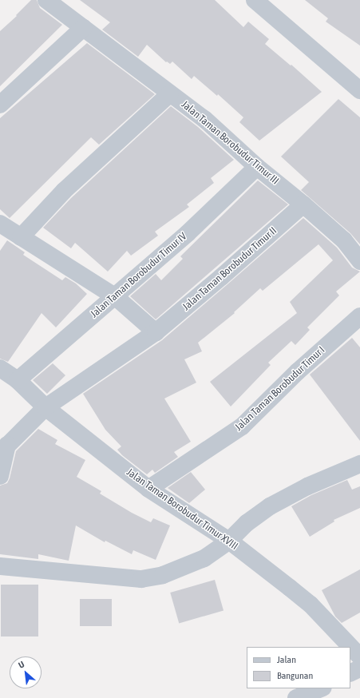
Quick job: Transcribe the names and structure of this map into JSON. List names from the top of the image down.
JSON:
{
  "streets": {
    "street": [
      "Jalan Taman Borobudur Timur III",
      "Jalan Taman Borobudur Timur II",
      "Jalan Taman Borobudur Timur IV",
      "Jalan Taman Borobudur Timur I",
      "Jalan Taman Borobudur Timur XVIII"
    ]
  },
  "crossings": [
    ["Jalan Taman Borobudur Timur III", "Jalan Taman Borobudur Timur II"],
    ["Jalan Taman Borobudur Timur III", "Jalan Taman Borobudur Timur IV"],
    ["Jalan Taman Borobudur Timur II", "Jalan Taman Borobudur Timur XVIII"],
    ["Jalan Taman Borobudur Timur IV", "Jalan Taman Borobudur Timur XVIII"],
    ["Jalan Taman Borobudur Timur I", "Jalan Taman Borobudur Timur XVIII"]
  ],
  "legend": ["Jalan", "Bangunan"],
  "north": "top left"
}
